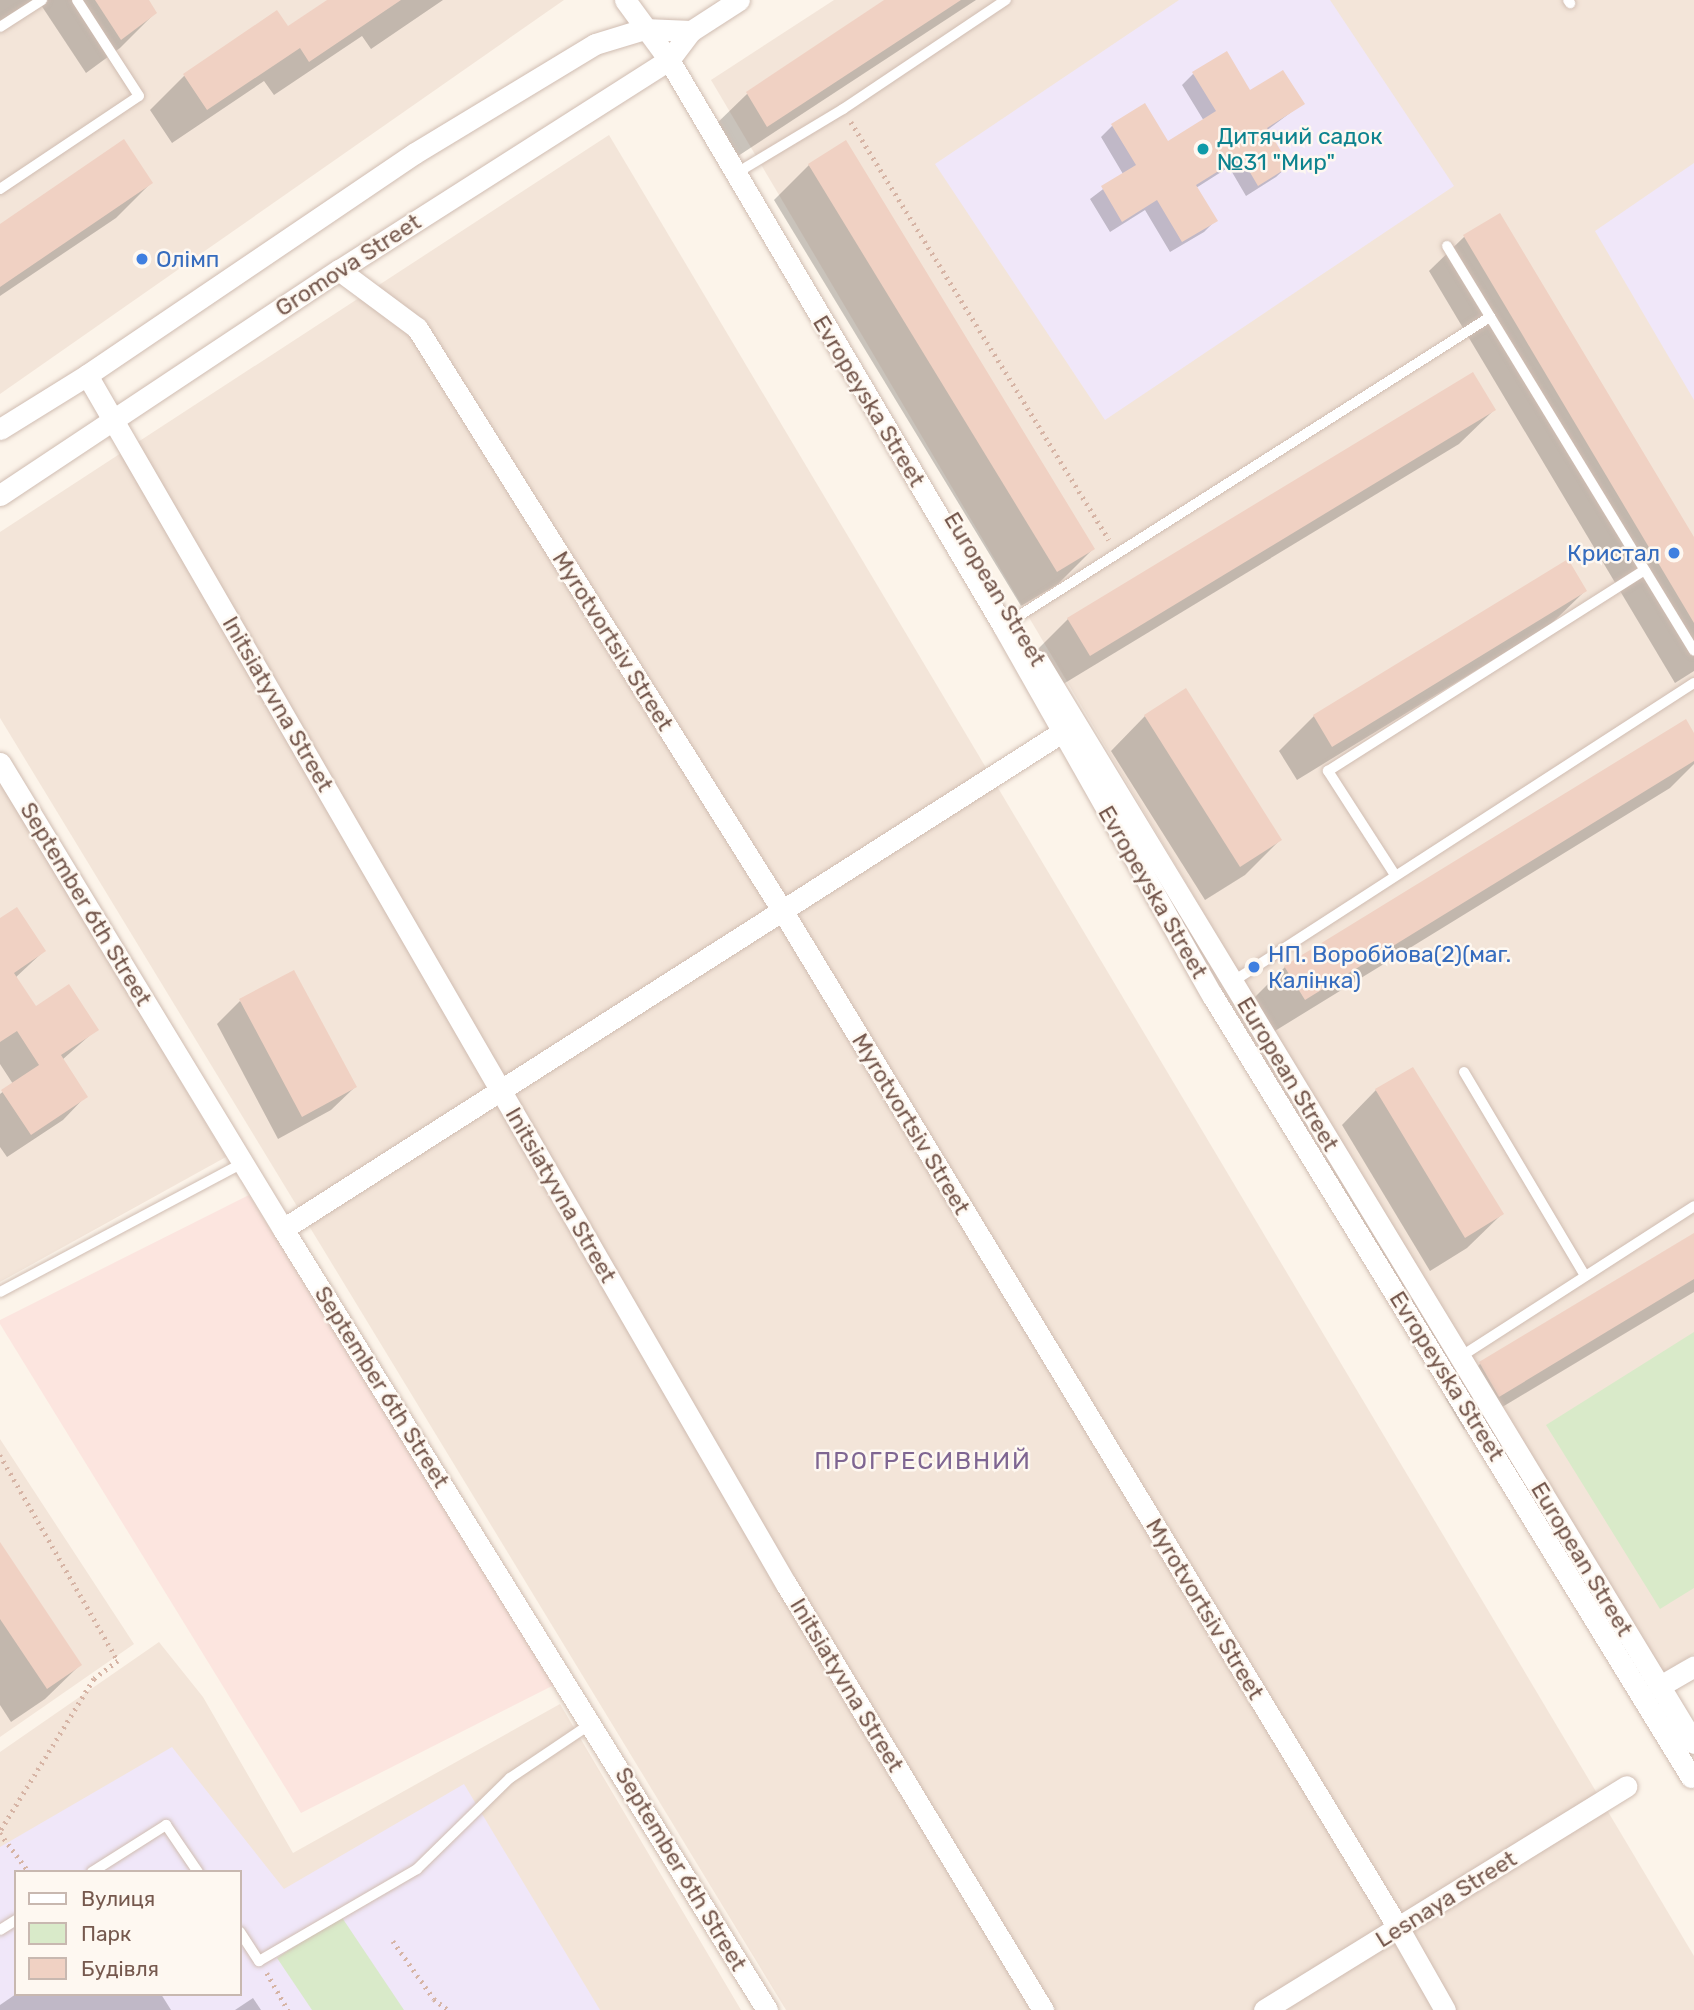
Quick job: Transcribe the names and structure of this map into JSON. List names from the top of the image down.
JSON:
{
  "streets": {
    "street": [
      "Gromova Street",
      "Evropeyska Street",
      "European Street",
      "Myrotvortsiv Street",
      "Initsiatyvna Street",
      "September 6th Street",
      "Lesnaya Street"
    ]
  },
  "crossings": [
    ["Gromova Street", "Evropeyska Street"],
    ["Gromova Street", "Myrotvortsiv Street"],
    ["Gromova Street", "Initsiatyvna Street"],
    ["Myrotvortsiv Street", "Lesnaya Street"]
  ],
  "districts": ["ПРОГРЕСИВНИЙ"],
  "places": [
    "Дитячий садок №31 \"Мир\"",
    "Олімп",
    "Кристал",
    "НП. Воробйова(2)(маг. Калінка)"
  ],
  "legend": ["Вулиця", "Парк", "Будівля"]
}
